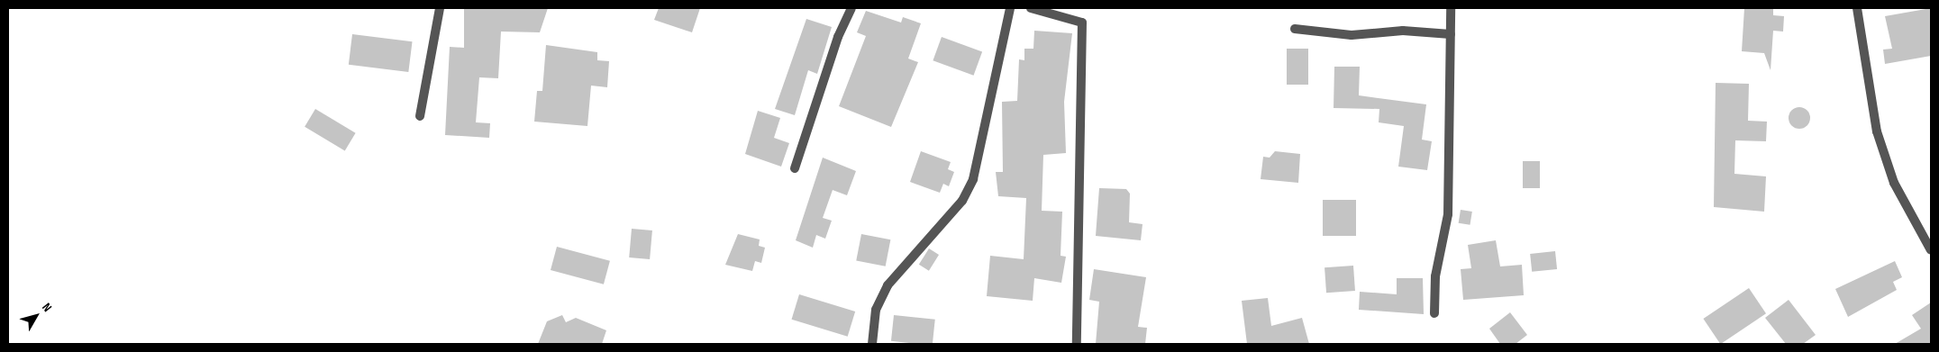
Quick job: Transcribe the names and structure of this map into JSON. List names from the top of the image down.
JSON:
{
  "north": "top right"
}
